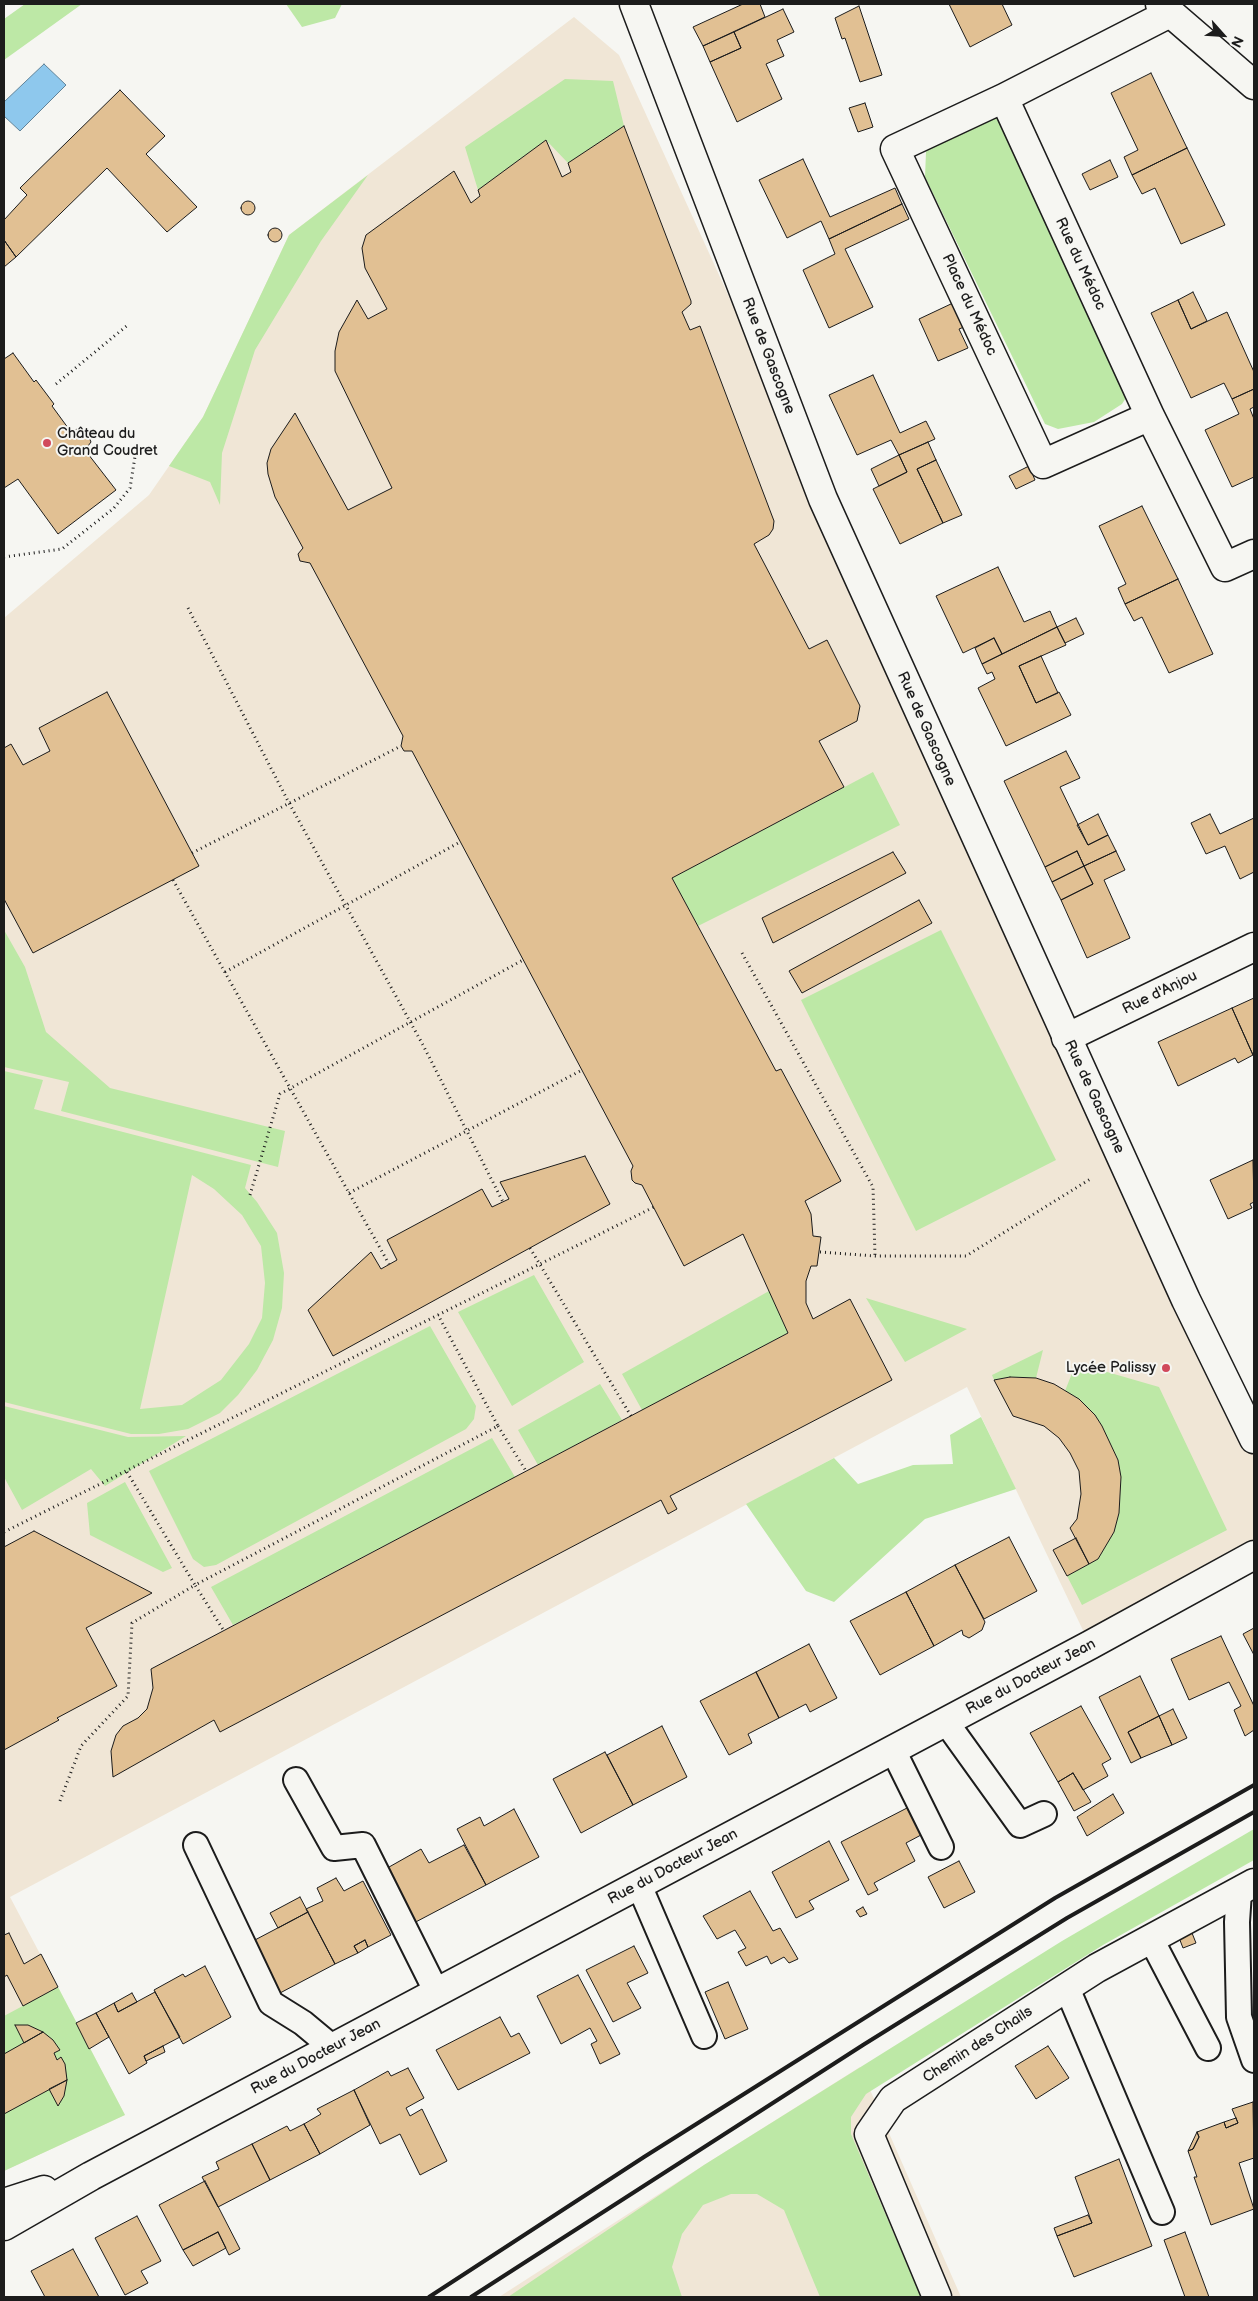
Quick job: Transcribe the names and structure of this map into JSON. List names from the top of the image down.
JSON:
{
  "streets": {
    "street": [
      "Rue du Médoc",
      "Place du Médoc",
      "Rue de Gascogne",
      "Rue d'Anjou",
      "Rue du Docteur Jean",
      "Chemin des Chails"
    ]
  },
  "crossings": [
    ["Rue du Médoc", "Place du Médoc"],
    ["Rue de Gascogne", "Rue d'Anjou"]
  ],
  "places": ["Château du Grand Coudret", "Lycée Palissy"],
  "north": "bottom right"
}
